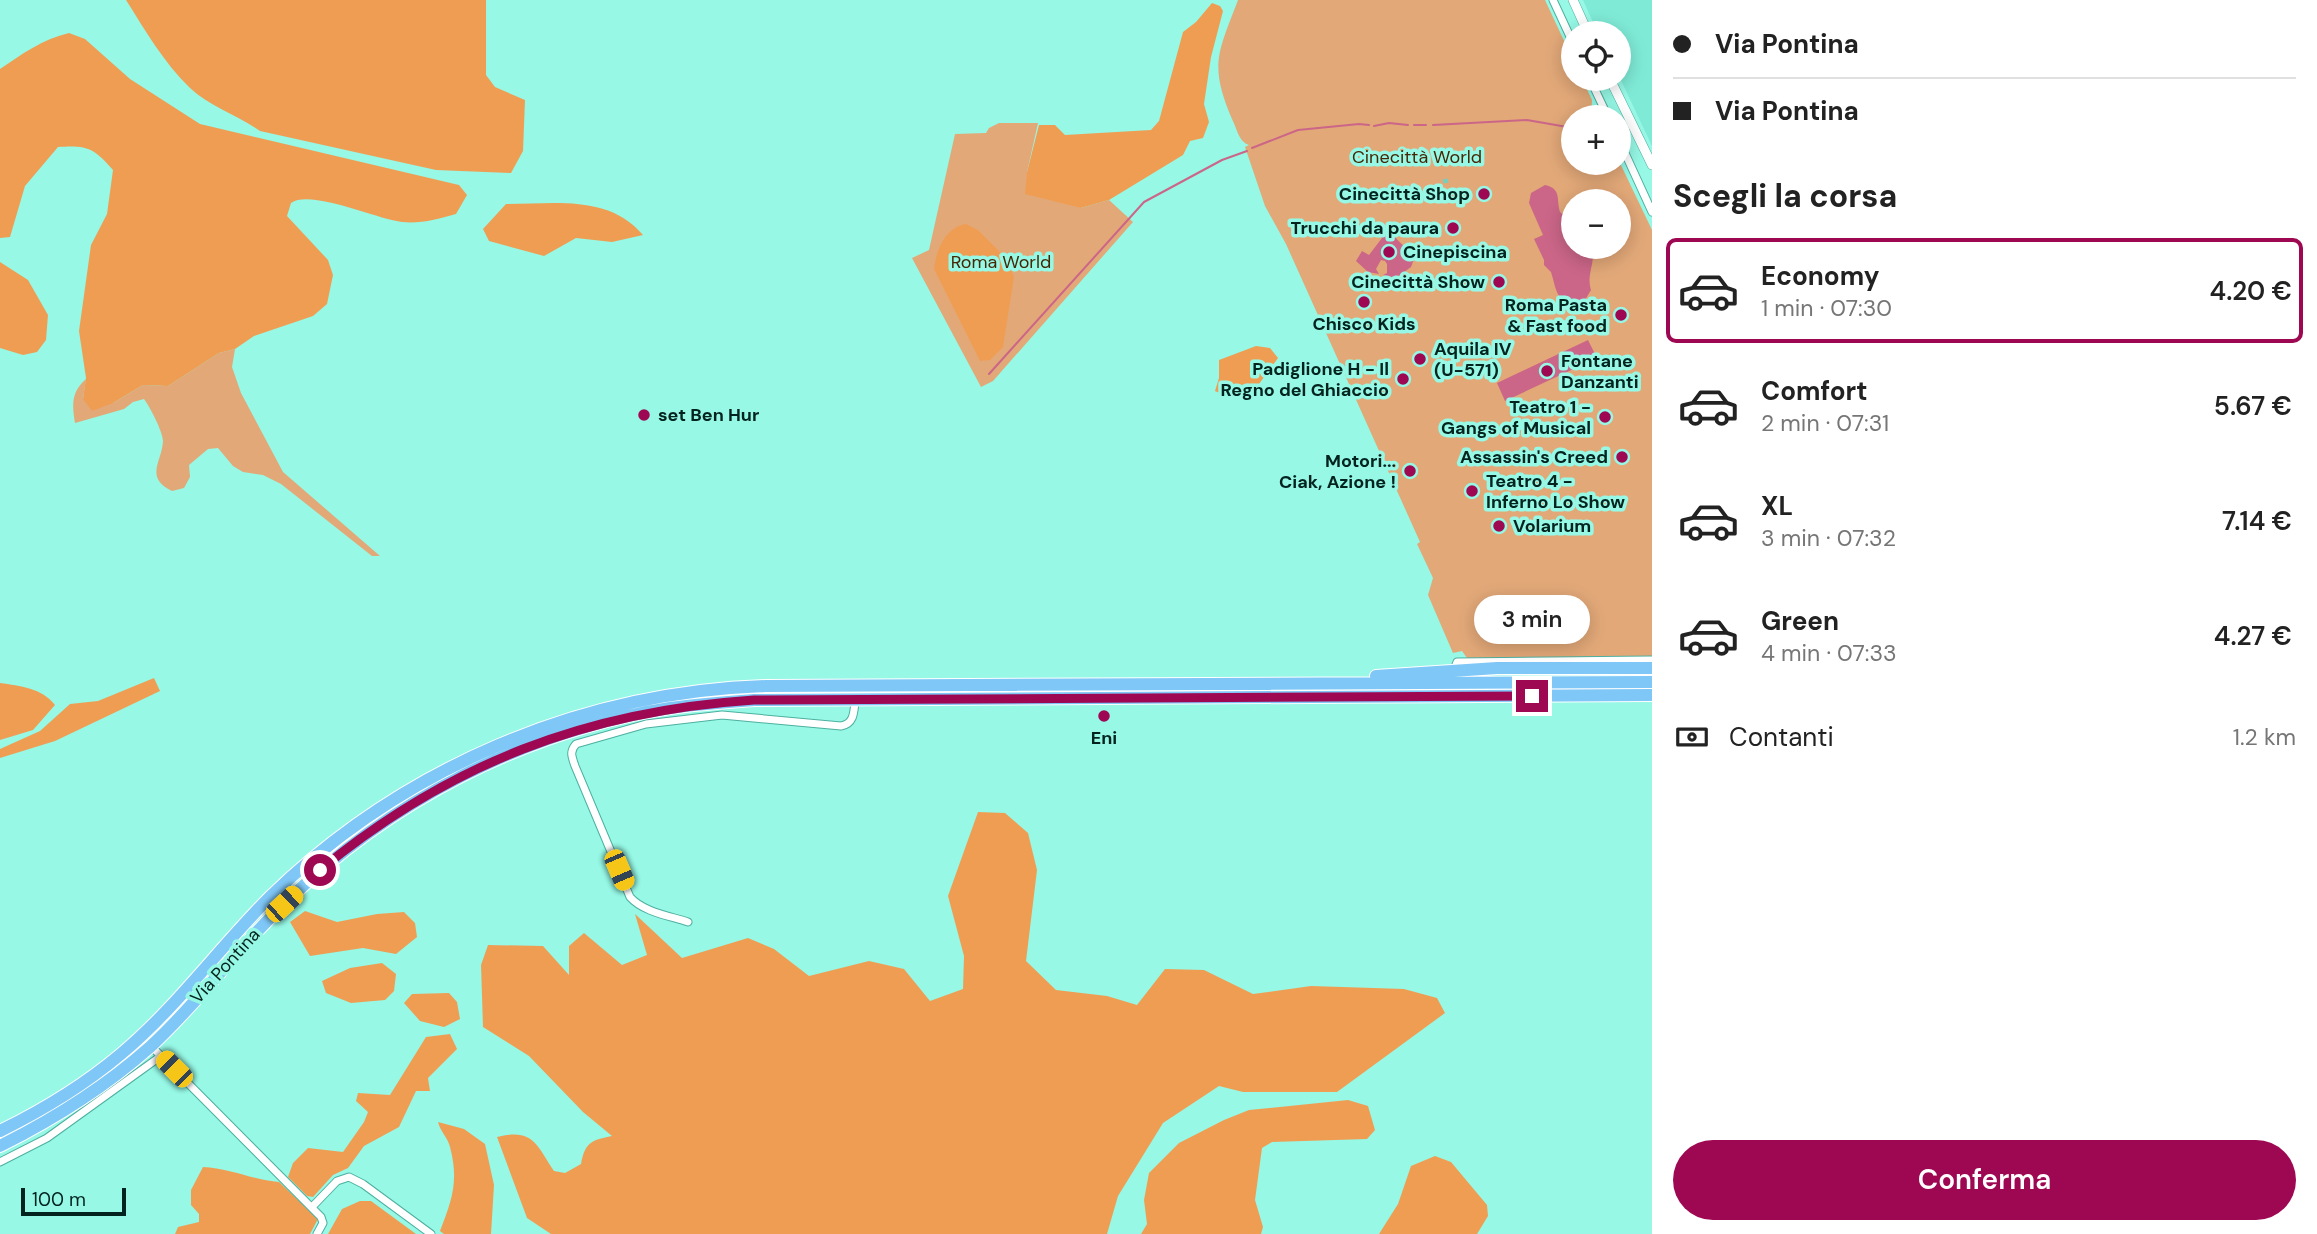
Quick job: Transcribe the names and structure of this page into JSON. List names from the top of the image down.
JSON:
{
  "streets": {
    "highway": ["Via Pontina"]
  },
  "parks": ["Cinecittà World", "Roma World"],
  "places": [
    "Cinecittà Shop",
    "Trucchi da paura",
    "Cinepiscina",
    "Cinecittà Show",
    "Chisco Kids",
    "Roma Pasta & Fast food",
    "Aquila IV (U-571)",
    "Fontane Danzanti",
    "Padiglione H - Il Regno del Ghiaccio",
    "set Ben Hur",
    "Teatro 1 - Gangs of Musical",
    "Assassin's Creed",
    "Motori... Ciak, Azione !",
    "Teatro 4 - Inferno Lo Show",
    "Volarium",
    "Eni"
  ],
  "scale_bar": "100 m",
  "page": {
    "banner": ["Via Pontina", "Via Pontina"],
    "map_buttons": ["+", "−"],
    "heading": "Scegli la corsa",
    "list": [
      {
        "name": "Economy",
        "note": "1 min · 07:30",
        "value": "4.20 €"
      },
      {
        "name": "Comfort",
        "note": "2 min · 07:31",
        "value": "5.67 €"
      },
      {
        "name": "XL",
        "note": "3 min · 07:32",
        "value": "7.14 €"
      },
      {
        "name": "Green",
        "note": "4 min · 07:33",
        "value": "4.27 €"
      }
    ],
    "bubble": "3 min",
    "pay": ["Contanti", "1.2 km"],
    "buttons": "Conferma",
    "scale": "100 m"
  }
}
